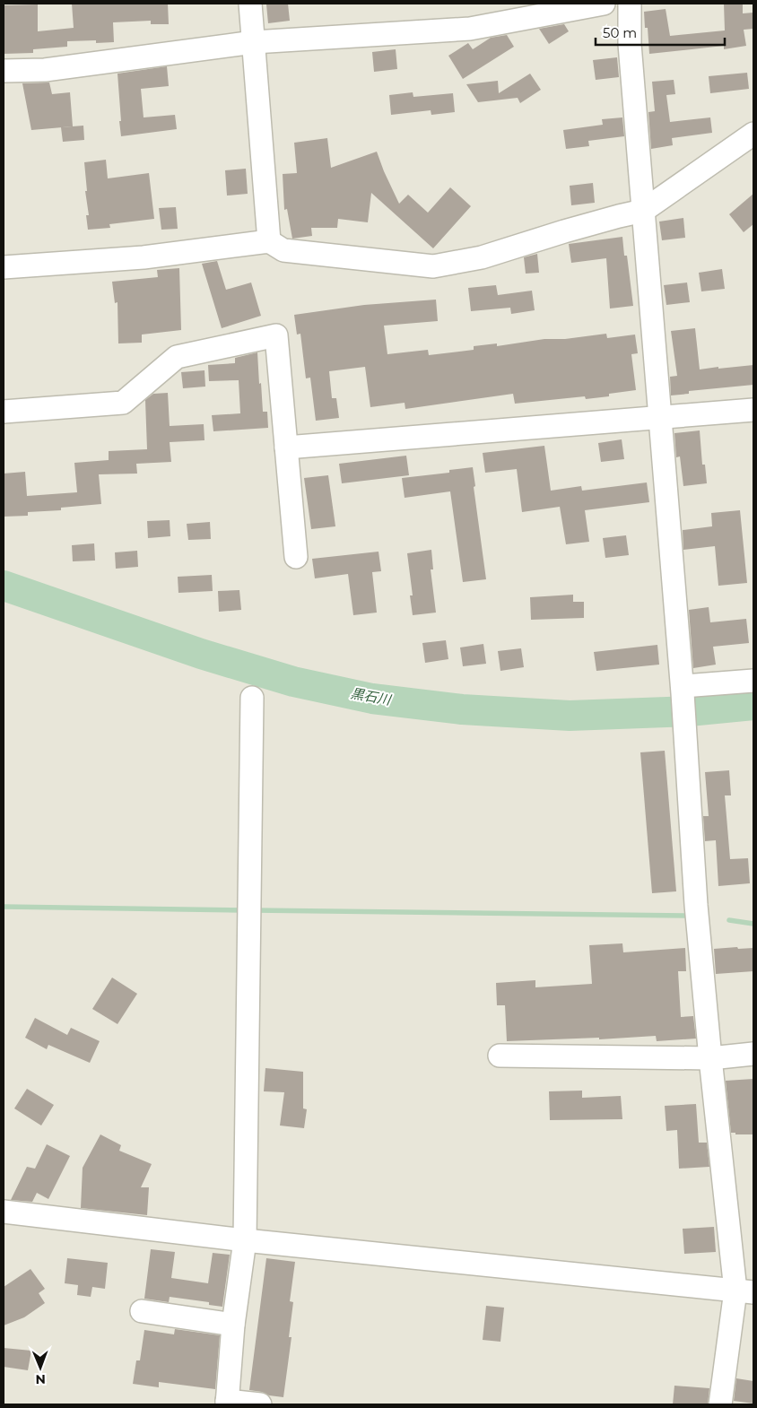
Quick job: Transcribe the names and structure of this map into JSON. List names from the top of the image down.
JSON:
{
  "water": ["黒石川"],
  "scale_bar": "50 m",
  "north": "bottom"
}
